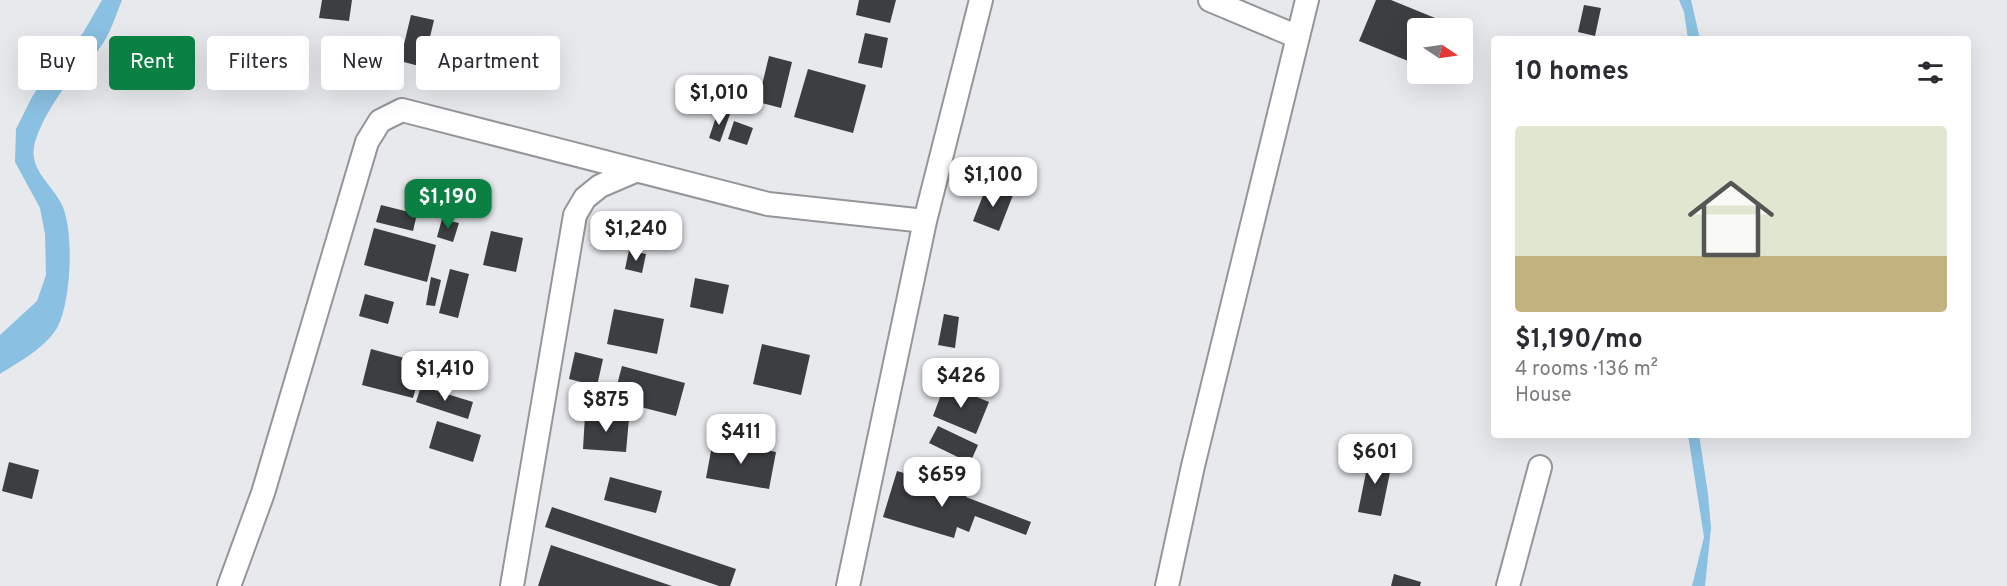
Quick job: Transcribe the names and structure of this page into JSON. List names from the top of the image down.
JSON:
{
  "north": "right",
  "page": {
    "chip": [
      "Buy",
      "Rent",
      "Filters",
      "New",
      "Apartment"
    ],
    "heading": "10 homes",
    "price": [
      "$1,010",
      "$1,100",
      "$1,190",
      "$1,240",
      "$1,410",
      "$426",
      "$875",
      "$411",
      "$601",
      "$659"
    ],
    "list": [
      {
        "name": "$1,190/mo",
        "note": "4 rooms · 136 m² · House"
      }
    ]
  }
}
